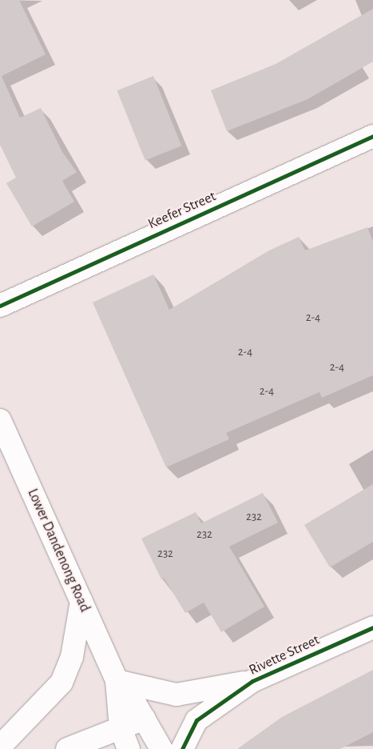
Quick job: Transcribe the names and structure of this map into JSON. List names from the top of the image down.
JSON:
{
  "streets": {
    "main road": ["Keefer Street", "Lower Dandenong Road", "Rivette Street"]
  },
  "crossings": [
    ["Lower Dandenong Road", "Rivette Street"]
  ],
  "house_numbers": [
    "2-4",
    "2-4",
    "2-4",
    "2-4",
    "232",
    "232",
    "232"
  ]
}
